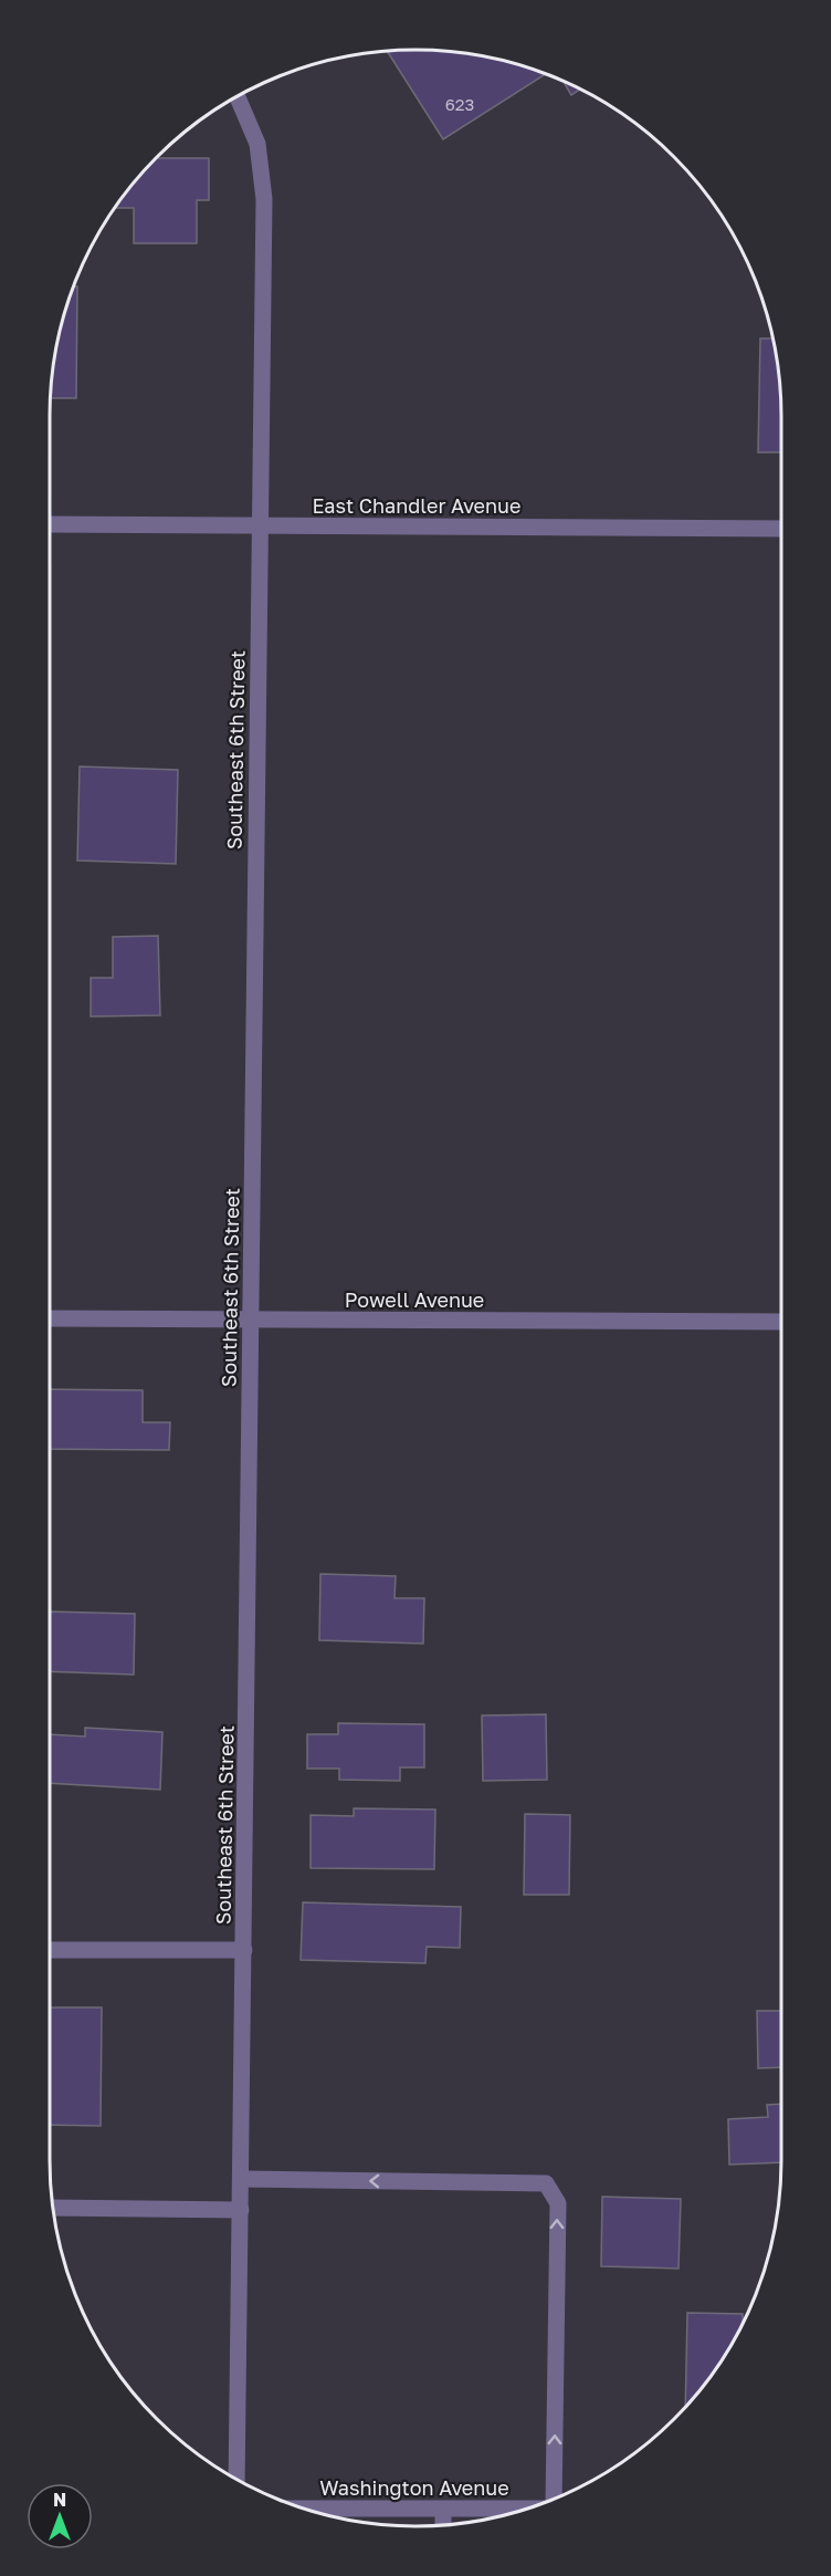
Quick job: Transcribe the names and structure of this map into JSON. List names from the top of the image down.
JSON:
{
  "streets": {
    "street": [
      "East Chandler Avenue",
      "Southeast 6th Street",
      "Powell Avenue",
      "Washington Avenue"
    ]
  },
  "crossings": [
    ["East Chandler Avenue", "Southeast 6th Street"],
    ["Southeast 6th Street", "Powell Avenue"]
  ],
  "house_numbers": ["623"],
  "north": "top"
}
